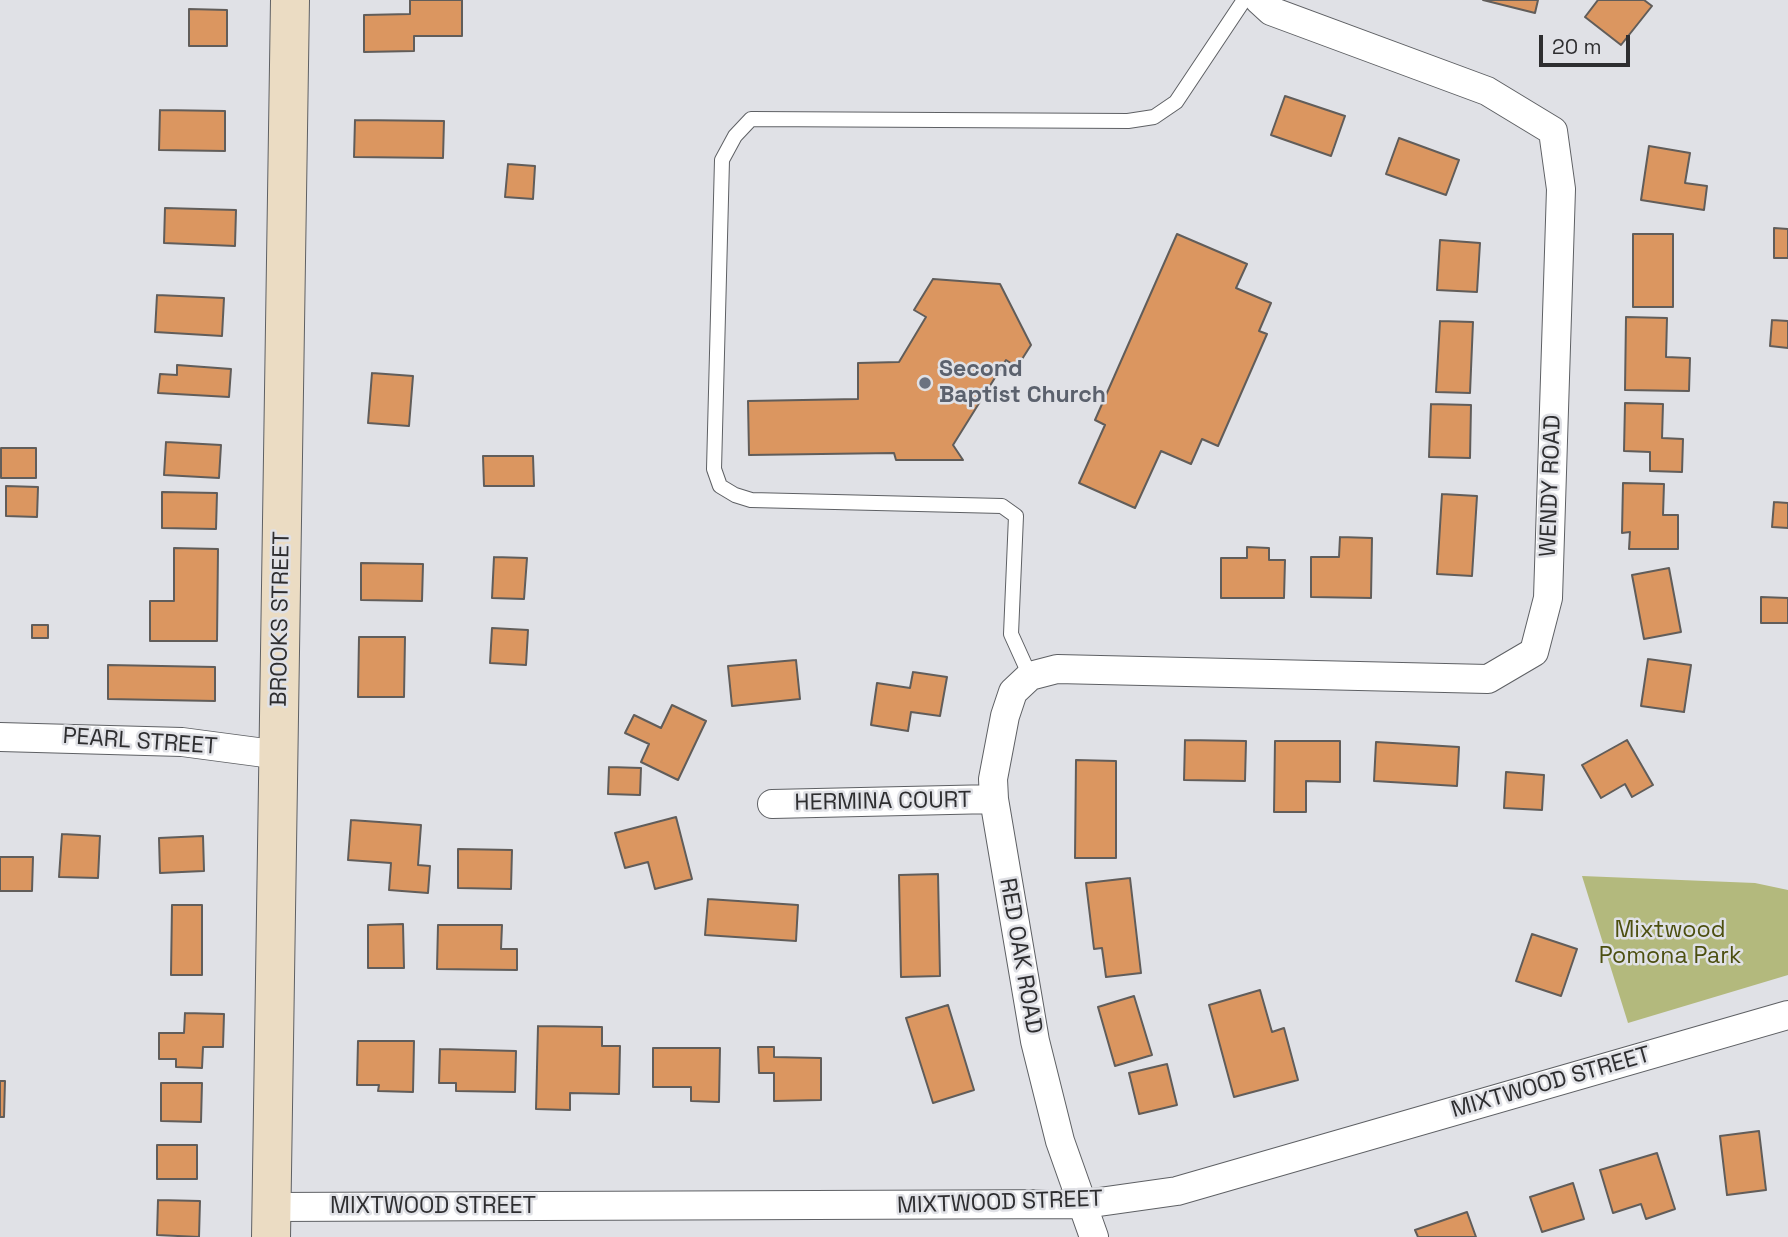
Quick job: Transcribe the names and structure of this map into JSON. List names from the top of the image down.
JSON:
{
  "streets": {
    "street": [
      "WENDY ROAD",
      "BROOKS STREET",
      "PEARL STREET",
      "HERMINA COURT",
      "RED OAK ROAD",
      "MIXTWOOD STREET"
    ]
  },
  "crossings": [
    ["WENDY ROAD", "RED OAK ROAD"],
    ["BROOKS STREET", "PEARL STREET"],
    ["BROOKS STREET", "MIXTWOOD STREET"],
    ["HERMINA COURT", "RED OAK ROAD"],
    ["RED OAK ROAD", "MIXTWOOD STREET"]
  ],
  "parks": ["Mixtwood Pomona Park"],
  "places": ["Second Baptist Church"],
  "scale_bar": "20 m"
}
